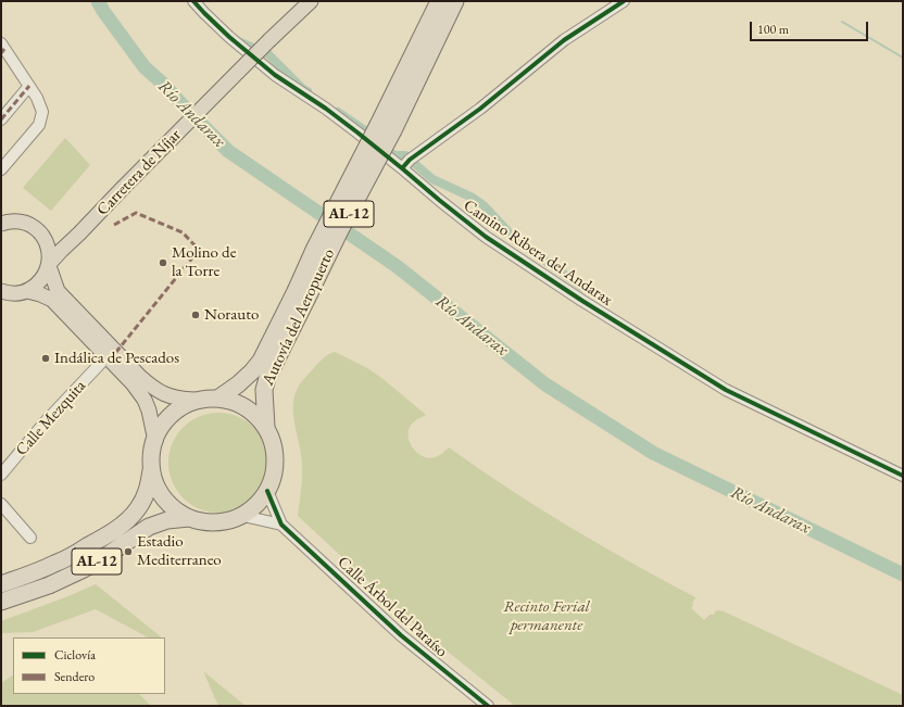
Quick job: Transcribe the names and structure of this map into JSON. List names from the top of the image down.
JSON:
{
  "streets": {
    "highway": ["AL-12", "Autovía del Aeropuerto"],
    "main road": ["Carretera de Níjar"],
    "street": ["Camino Ribera del Andarax", "Calle Mezquita", "Calle Árbol del Paraíso"]
  },
  "crossings": [
    ["AL-12", "Autovía del Aeropuerto"]
  ],
  "water": ["Río Andarax"],
  "parks": ["Recinto Ferial permanente"],
  "places": [
    "Molino de la Torre",
    "Norauto",
    "Indálica de Pescados",
    "Estadio Mediterraneo"
  ],
  "legend": ["Ciclovía", "Sendero"],
  "scale_bar": "100 m"
}
